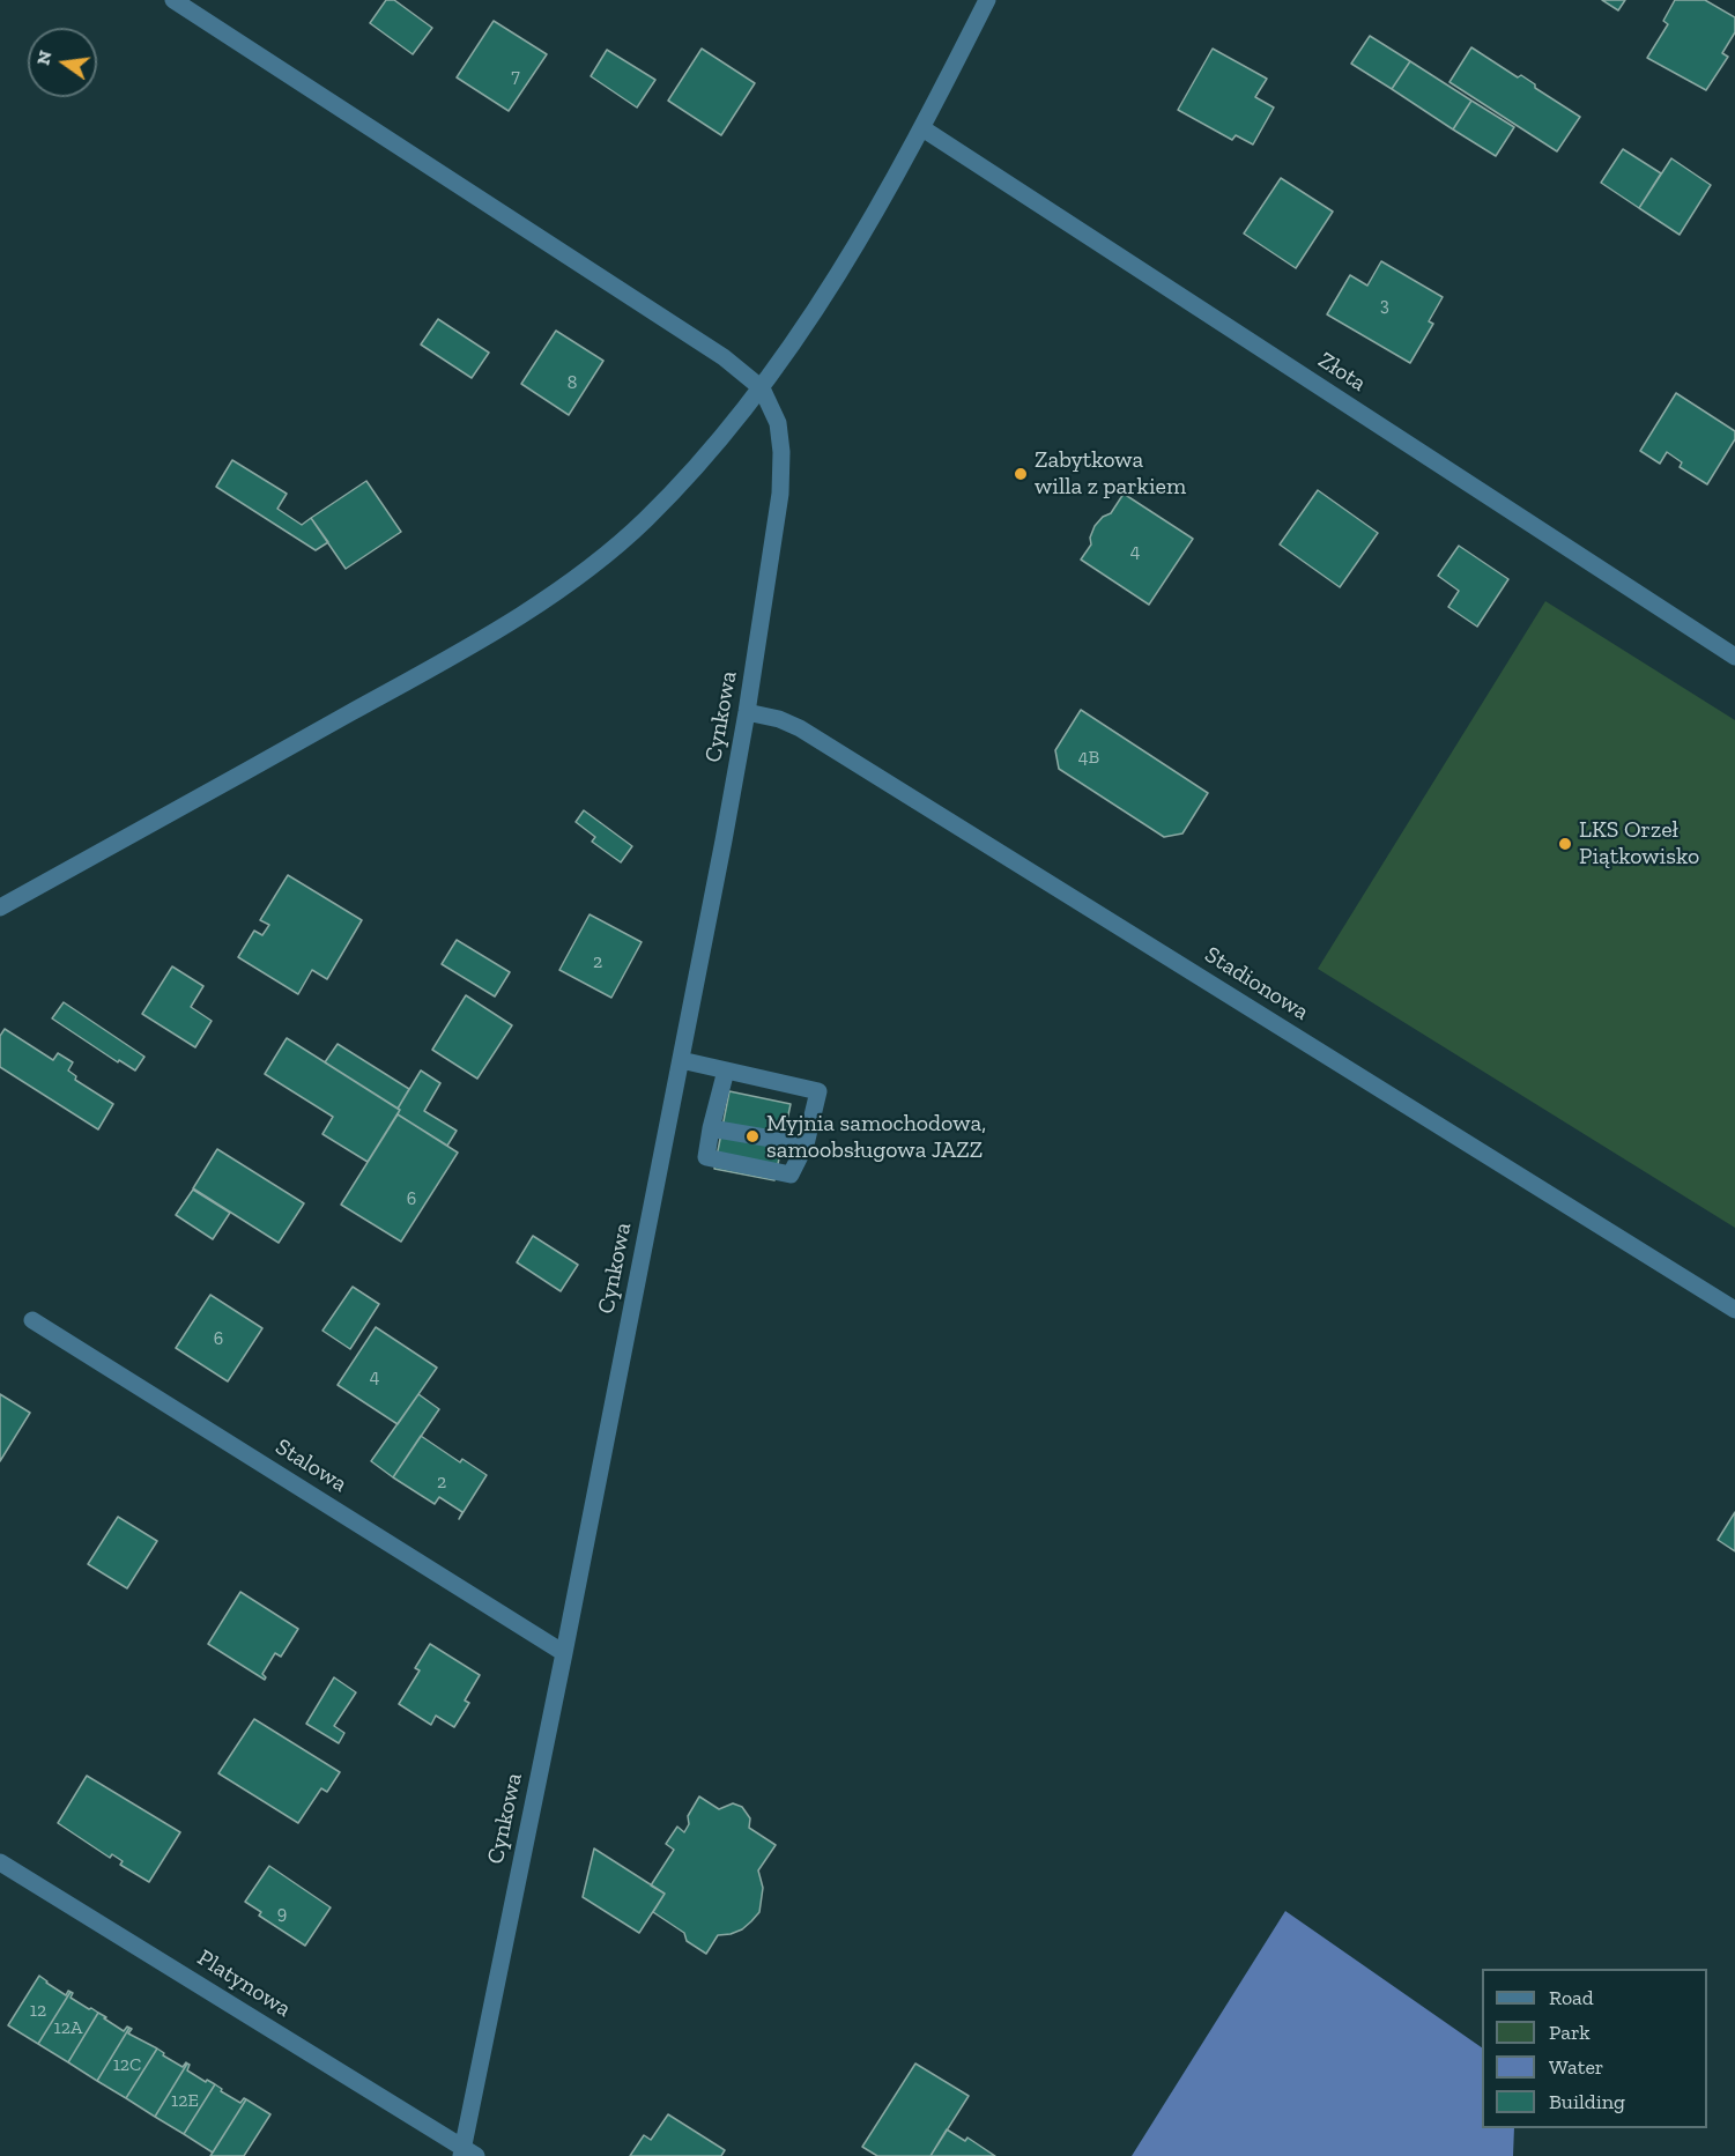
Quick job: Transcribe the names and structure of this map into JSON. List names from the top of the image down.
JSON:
{
  "streets": {
    "street": [
      "Złota",
      "Cynkowa",
      "Stadionowa",
      "Stalowa",
      "Platynowa"
    ]
  },
  "crossings": [
    ["Cynkowa", "Stadionowa"],
    ["Cynkowa", "Stalowa"],
    ["Cynkowa", "Platynowa"]
  ],
  "places": ["Zabytkowa willa z parkiem", "LKS Orzeł Piątkowisko", "Myjnia samochodowa, samoobsługowa JAZZ"],
  "house_numbers": [
    "7",
    "3",
    "8",
    "4",
    "4B",
    "2",
    "6",
    "6",
    "4",
    "2",
    "9",
    "12",
    "12A",
    "12C",
    "12E"
  ],
  "legend": [
    "Road",
    "Park",
    "Water",
    "Building"
  ],
  "north": "left"
}
